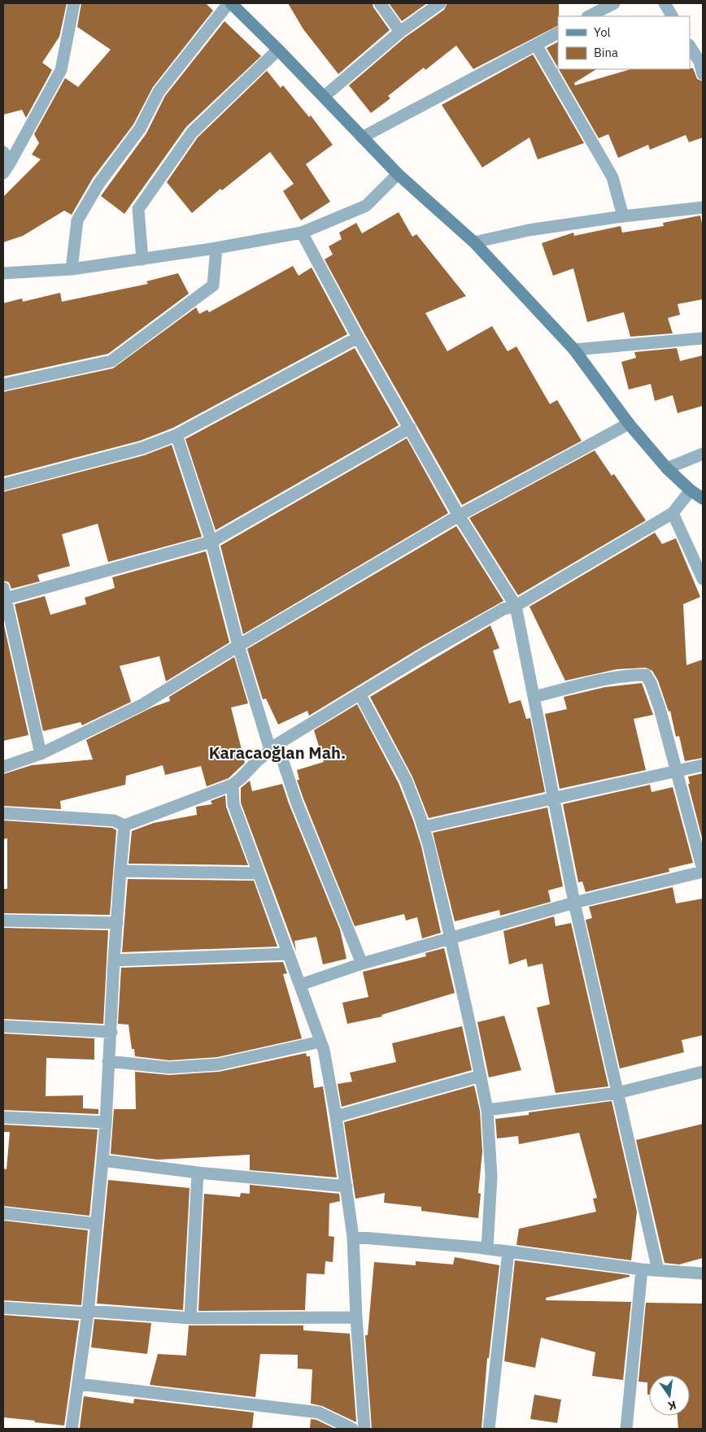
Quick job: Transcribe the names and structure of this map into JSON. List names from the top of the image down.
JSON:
{
  "districts": ["Karacaoğlan Mah."],
  "legend": ["Yol", "Bina"],
  "north": "bottom"
}
